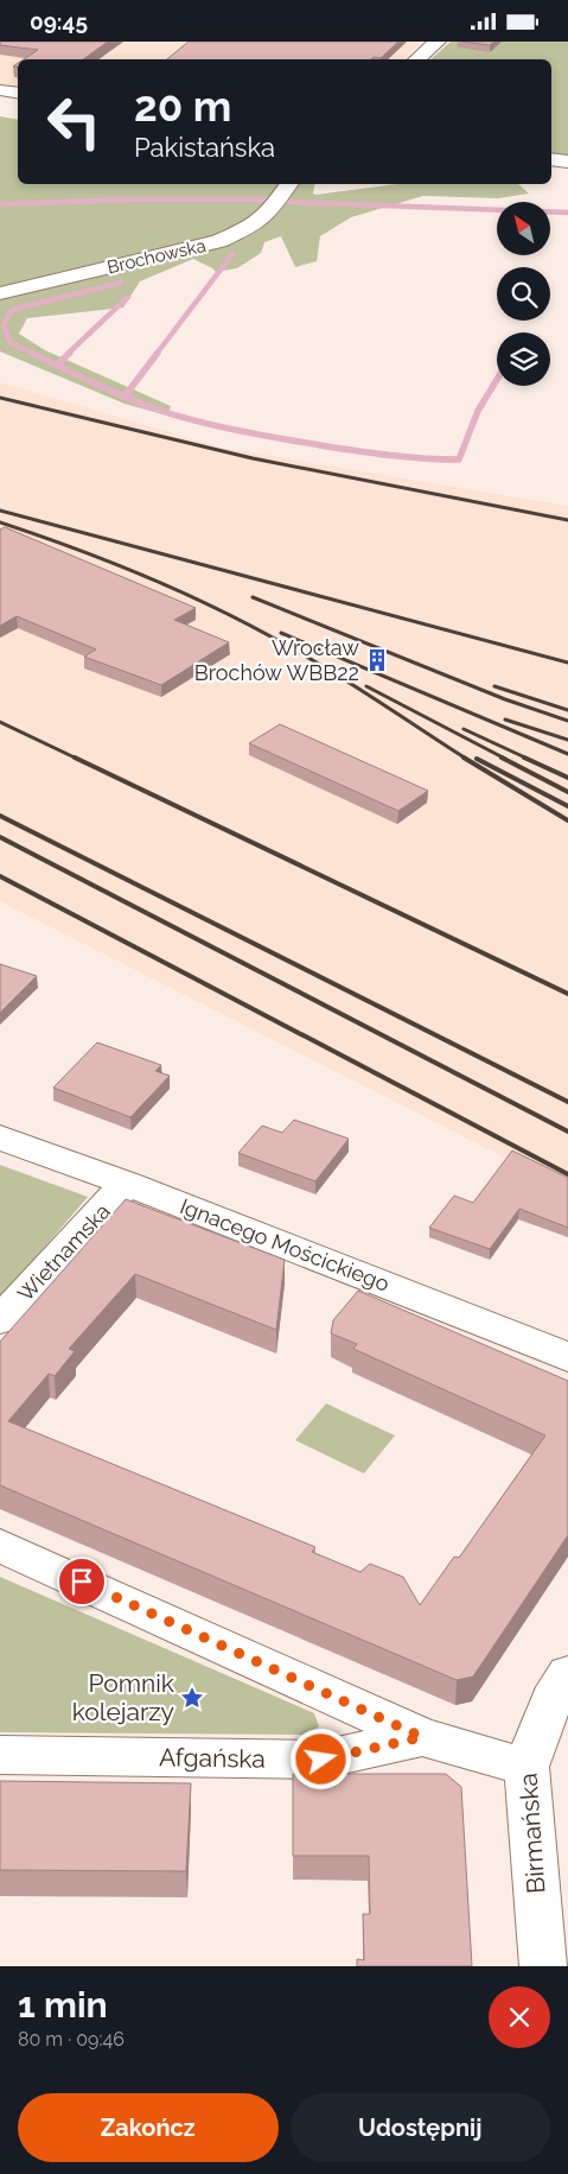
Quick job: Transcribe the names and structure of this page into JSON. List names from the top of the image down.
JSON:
{
  "streets": {
    "street": [
      "Brochowska",
      "Ignacego Mościckiego",
      "Wietnamska",
      "Afgańska",
      "Birmańska"
    ]
  },
  "crossings": [
    ["Ignacego Mościckiego", "Wietnamska"]
  ],
  "places": {
    "building": ["Wrocław Brochów WBB22"],
    "place": ["Pomnik kolejarzy"]
  },
  "north": "top left",
  "page": {
    "status": "09:45",
    "turn": ["20 m", "Pakistańska"],
    "heading": ["1 min", "80 m · 09:46"],
    "buttons": ["Zakończ", "Udostępnij"]
  }
}
